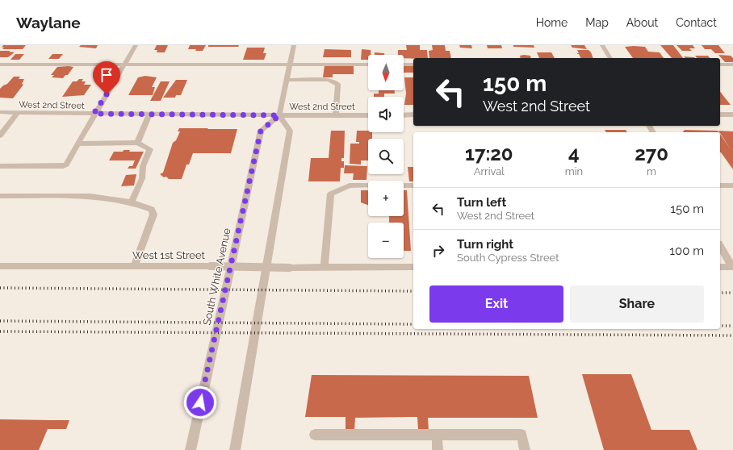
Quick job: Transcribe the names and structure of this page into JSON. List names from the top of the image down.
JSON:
{
  "streets": {
    "street": ["West 2nd Street", "West 1st Street", "South White Avenue"]
  },
  "crossings": [
    ["West 2nd Street", "South White Avenue"]
  ],
  "north": "bottom",
  "page": {
    "header": "Waylane",
    "nav": [
      "Home",
      "Map",
      "About",
      "Contact"
    ],
    "map_buttons": ["+", "−"],
    "turn": ["150 m", "West 2nd Street"],
    "eta": [
      "17:20",
      "Arrival",
      "4",
      "min",
      "270",
      "m"
    ],
    "list": [
      {
        "name": "Turn left",
        "note": "West 2nd Street",
        "value": "150 m"
      },
      {
        "name": "Turn right",
        "note": "South Cypress Street",
        "value": "100 m"
      }
    ],
    "buttons": ["Exit", "Share"]
  }
}
